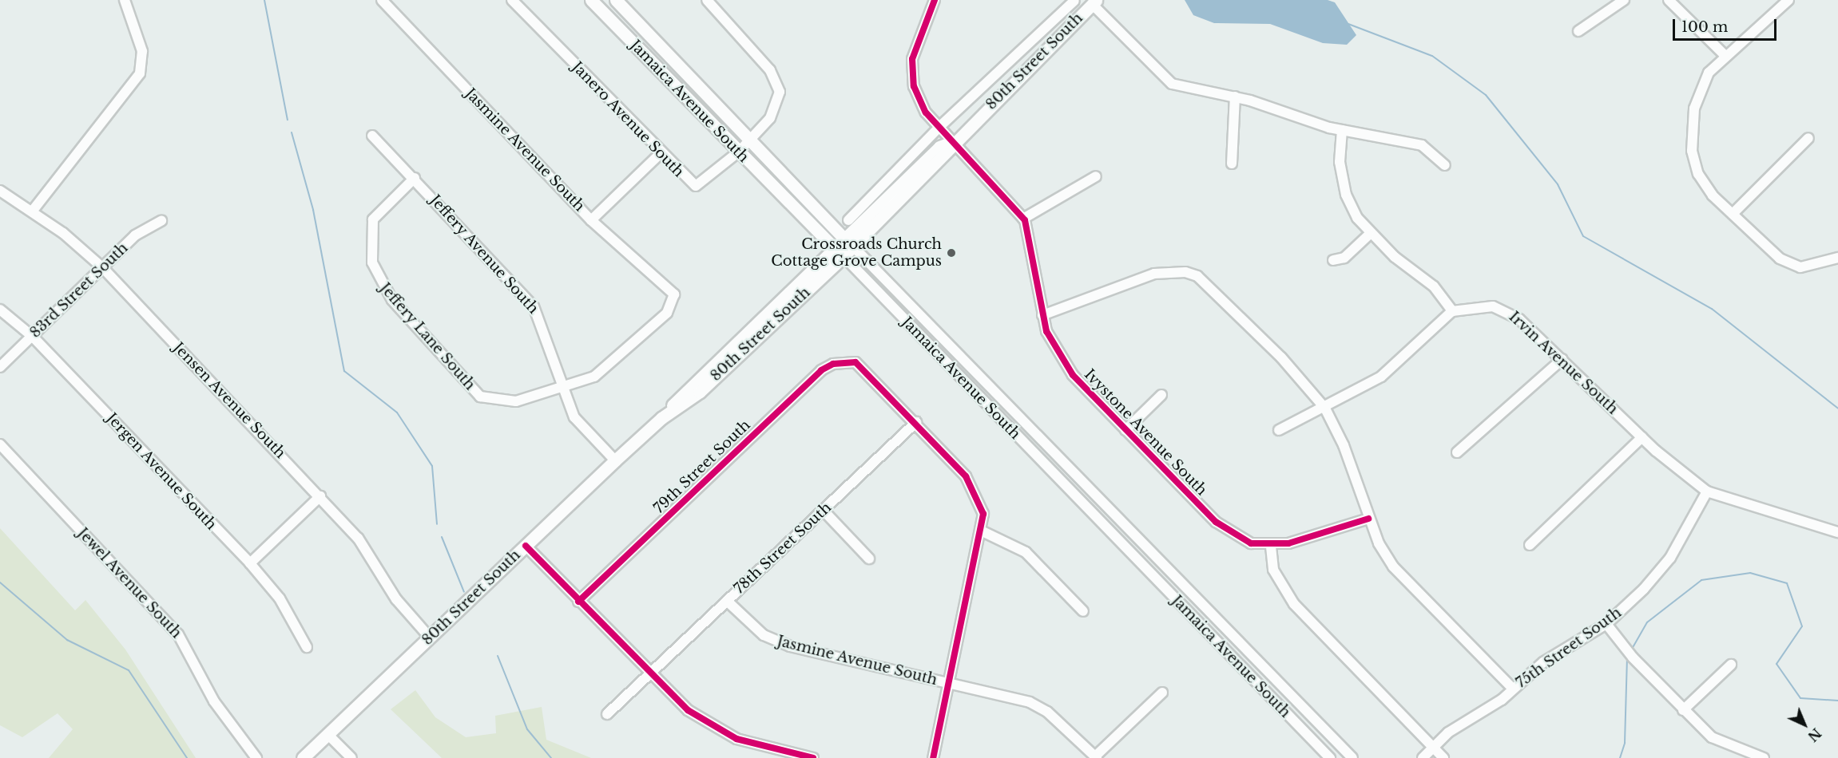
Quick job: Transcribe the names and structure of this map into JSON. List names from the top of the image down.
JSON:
{
  "streets": {
    "main road": ["80th Street South", "Jamaica Avenue South"],
    "street": [
      "Janero Avenue South",
      "Jasmine Avenue South",
      "Jeffery Avenue South",
      "83rd Street South",
      "Jeffery Lane South",
      "Irvin Avenue South",
      "Jensen Avenue South",
      "Ivystone Avenue South",
      "79th Street South",
      "Jergen Avenue South",
      "78th Street South",
      "Jewel Avenue South",
      "75th Street South"
    ]
  },
  "crossings": [
    ["80th Street South", "Jamaica Avenue South"],
    ["80th Street South", "Jeffery Avenue South"],
    ["80th Street South", "Jensen Avenue South"],
    ["80th Street South", "Ivystone Avenue South"],
    ["Jamaica Avenue South", "Janero Avenue South"],
    ["Jasmine Avenue South", "Jeffery Lane South"],
    ["Jasmine Avenue South", "78th Street South"],
    ["Jeffery Avenue South", "Jeffery Lane South"],
    ["83rd Street South", "Jensen Avenue South"],
    ["83rd Street South", "Jergen Avenue South"],
    ["Irvin Avenue South", "75th Street South"],
    ["79th Street South", "78th Street South"]
  ],
  "places": ["Crossroads Church Cottage Grove Campus"],
  "scale_bar": "100 m",
  "north": "bottom right"
}
